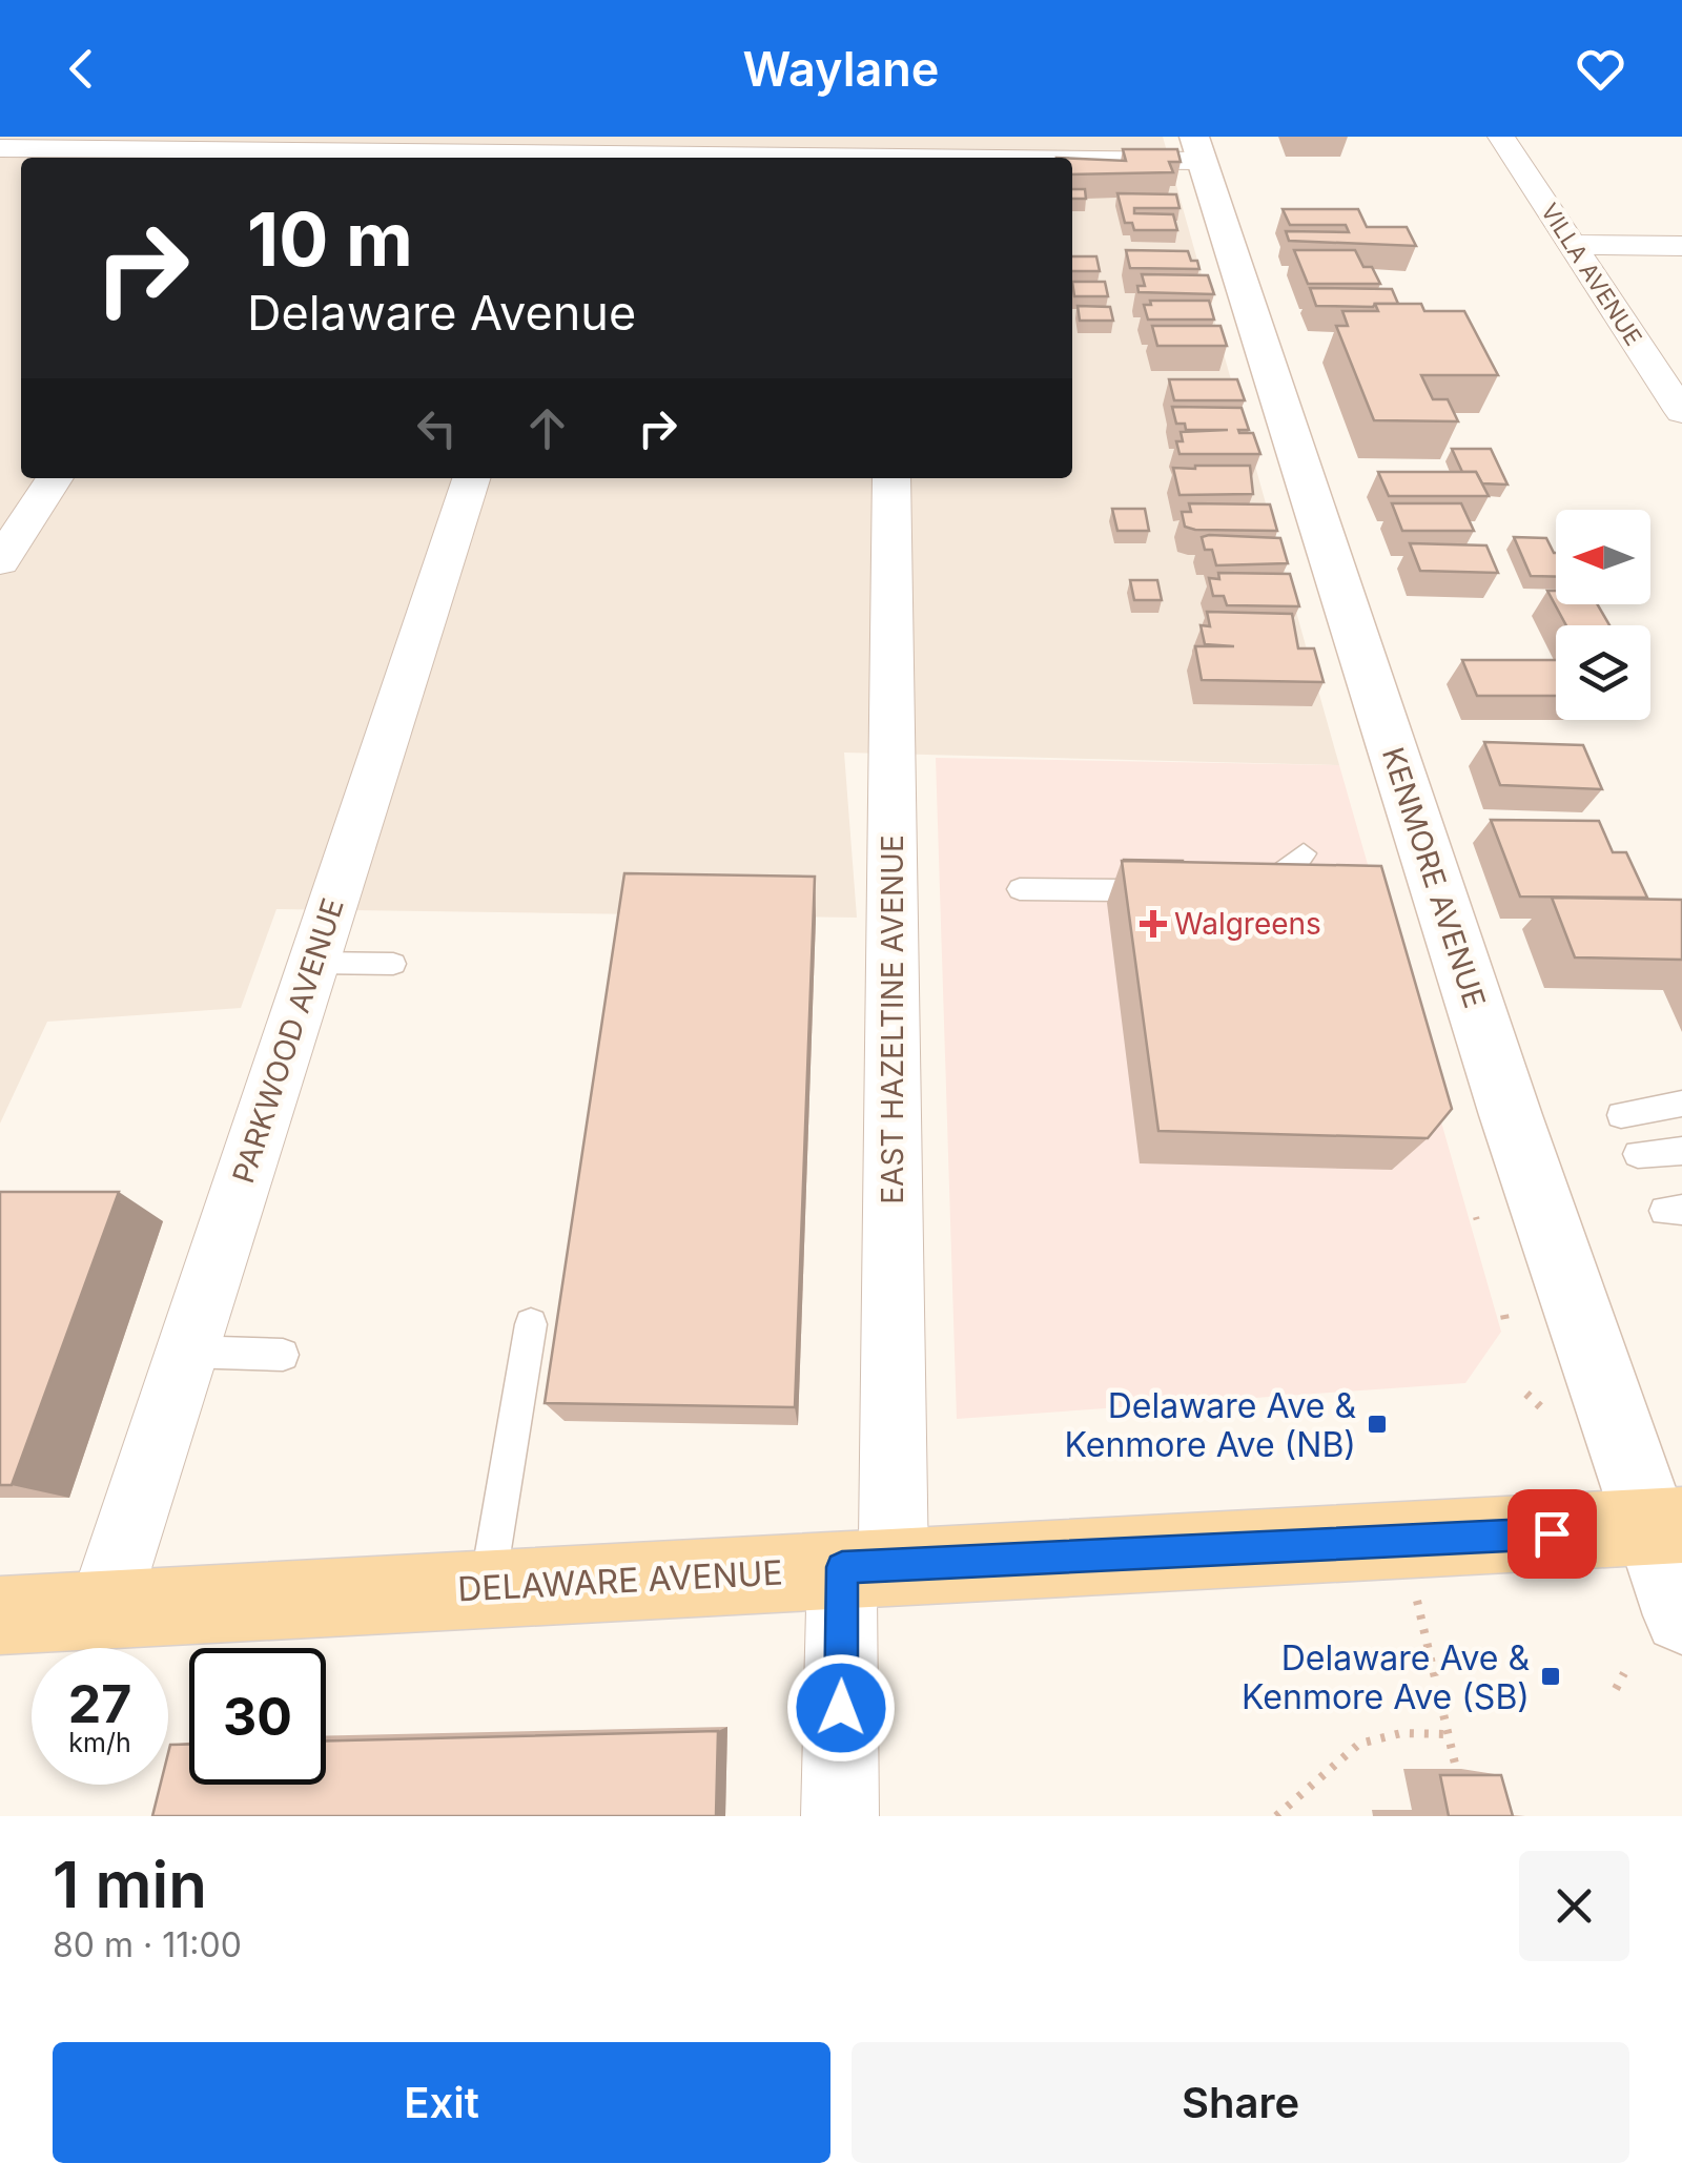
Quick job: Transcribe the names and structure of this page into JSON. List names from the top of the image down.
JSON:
{
  "streets": {
    "main road": ["KENMORE AVENUE", "DELAWARE AVENUE"],
    "street": ["VILLA AVENUE", "EAST HAZELTINE AVENUE", "PARKWOOD AVENUE"]
  },
  "crossings": [
    ["KENMORE AVENUE", "DELAWARE AVENUE"],
    ["EAST HAZELTINE AVENUE", "DELAWARE AVENUE"],
    ["PARKWOOD AVENUE", "DELAWARE AVENUE"]
  ],
  "places": {
    "health": ["Walgreens"],
    "transit": ["Delaware Ave & Kenmore Ave (NB)", "Delaware Ave & Kenmore Ave (SB)"]
  },
  "north": "left",
  "page": {
    "header": "Waylane",
    "turn": ["10 m", "Delaware Avenue"],
    "speed": "27 km/h",
    "limit": "30",
    "heading": ["1 min", "80 m · 11:00"],
    "buttons": ["Exit", "Share"]
  }
}
